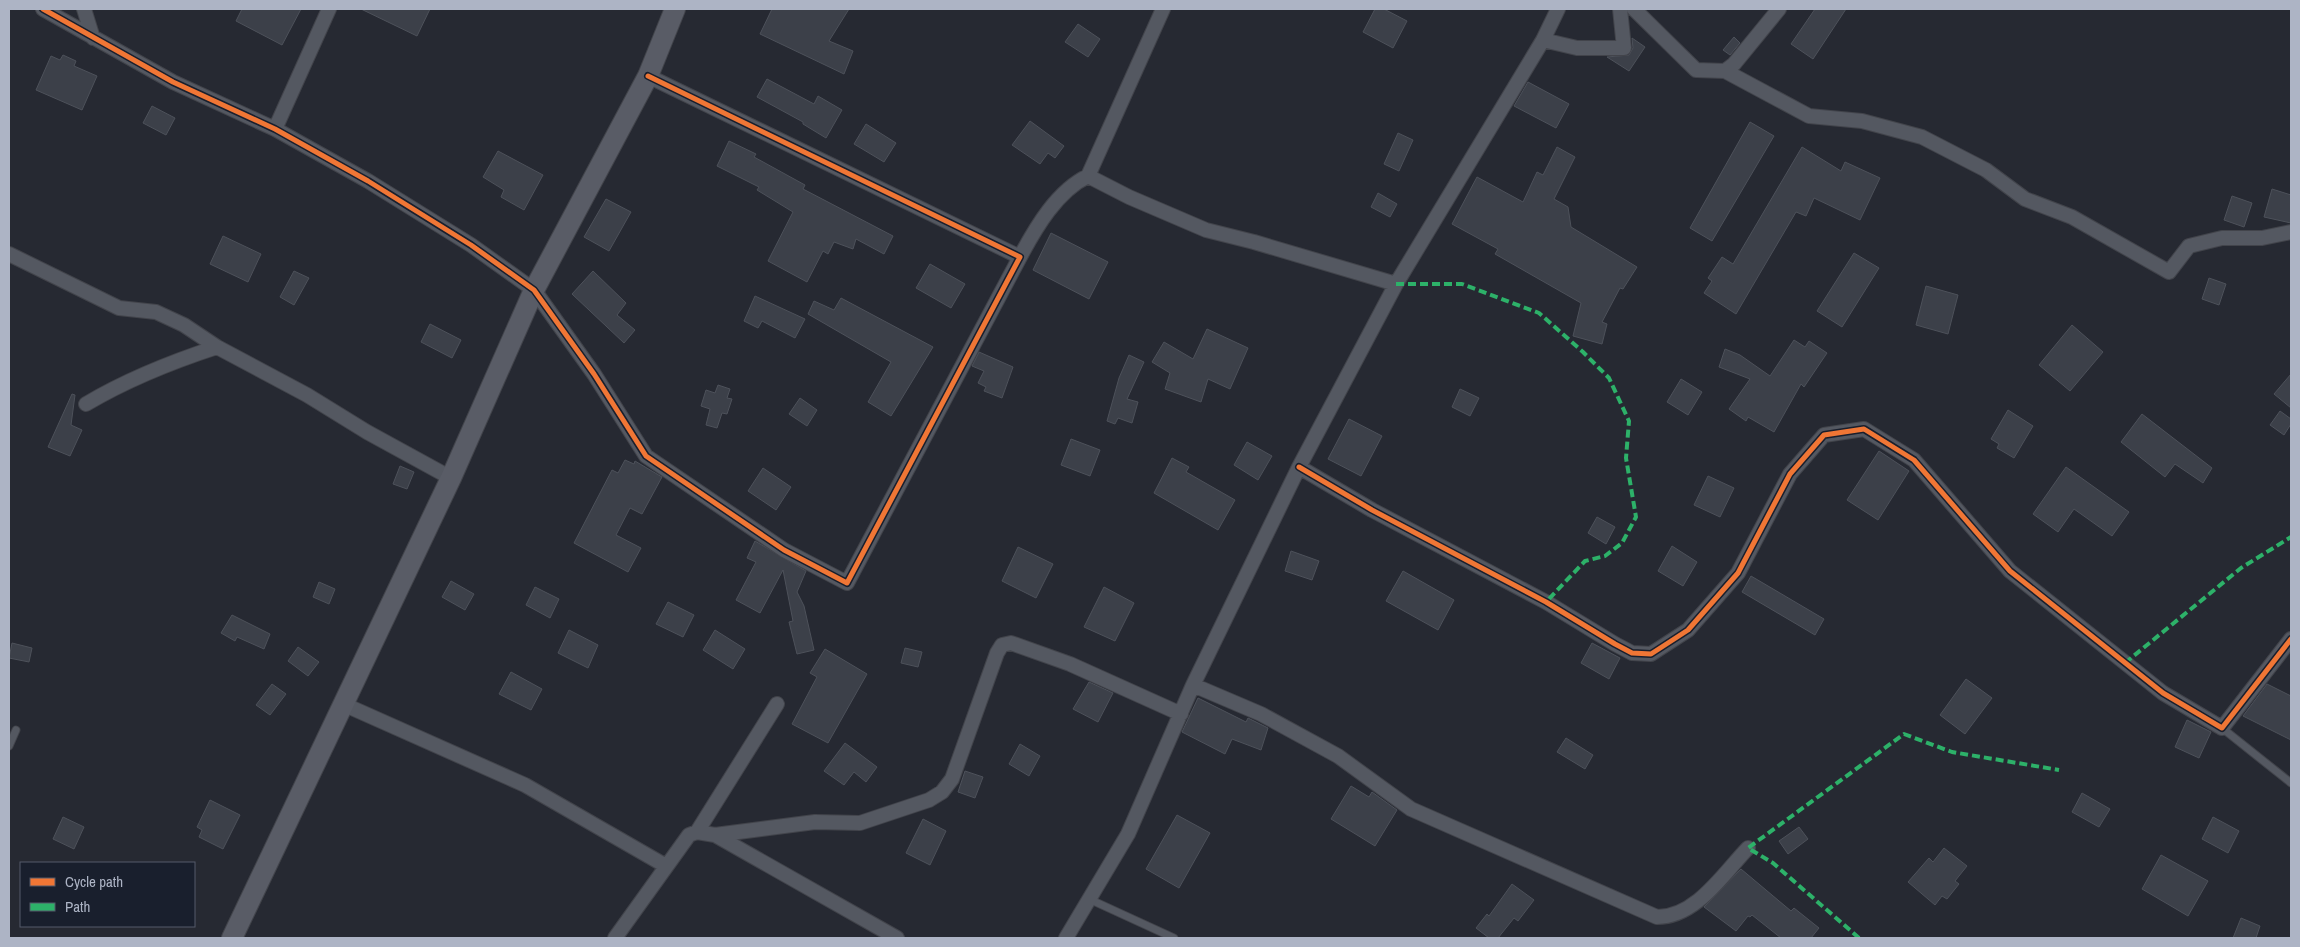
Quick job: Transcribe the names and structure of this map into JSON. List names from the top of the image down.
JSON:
{
  "legend": ["Cycle path", "Path"]
}
